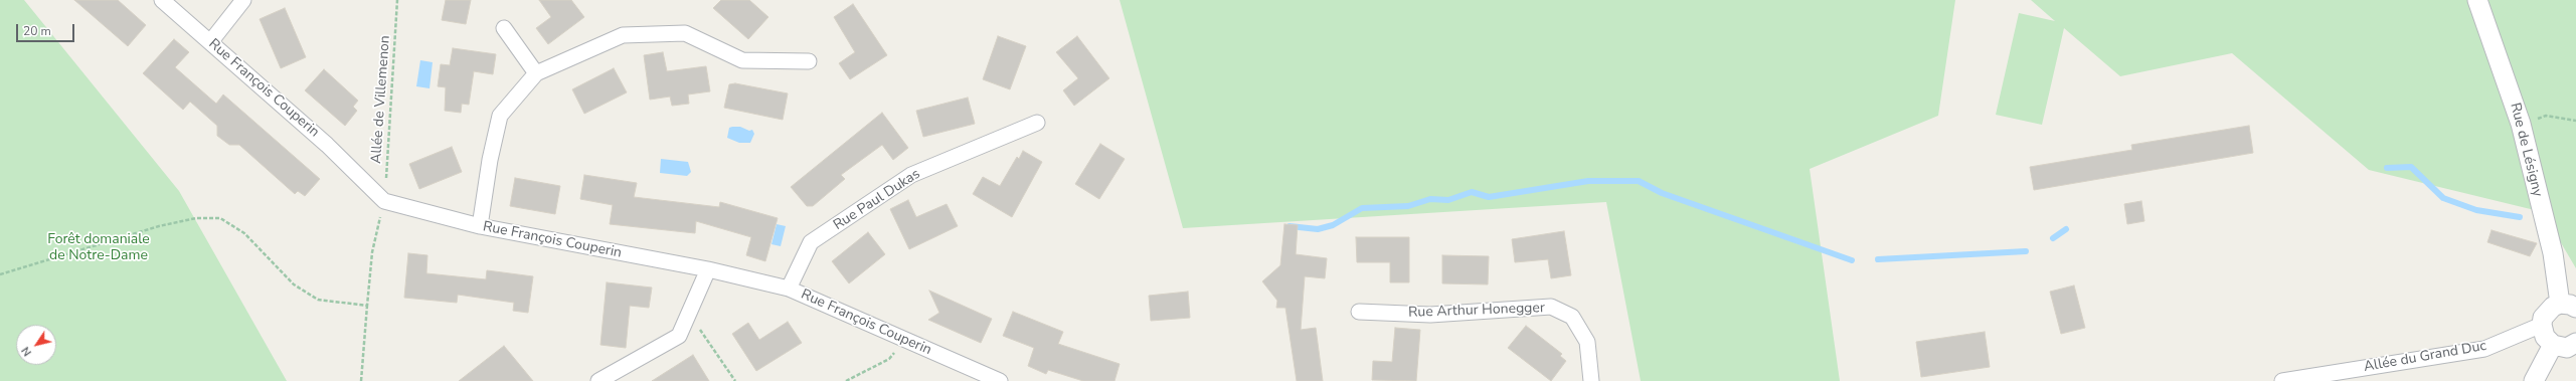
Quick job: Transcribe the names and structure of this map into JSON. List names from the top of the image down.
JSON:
{
  "streets": {
    "street": [
      "Rue François Couperin",
      "Rue de Lésigny",
      "Rue Paul Dukas",
      "Rue Arthur Honegger",
      "Allée du Grand Duc"
    ],
    "path": ["Allée de Villemenon"]
  },
  "crossings": [
    ["Rue François Couperin", "Allée de Villemenon"],
    ["Rue François Couperin", "Rue Paul Dukas"]
  ],
  "parks": ["Forêt domaniale de Notre-Dame"],
  "scale_bar": "20 m",
  "north": "bottom left"
}
